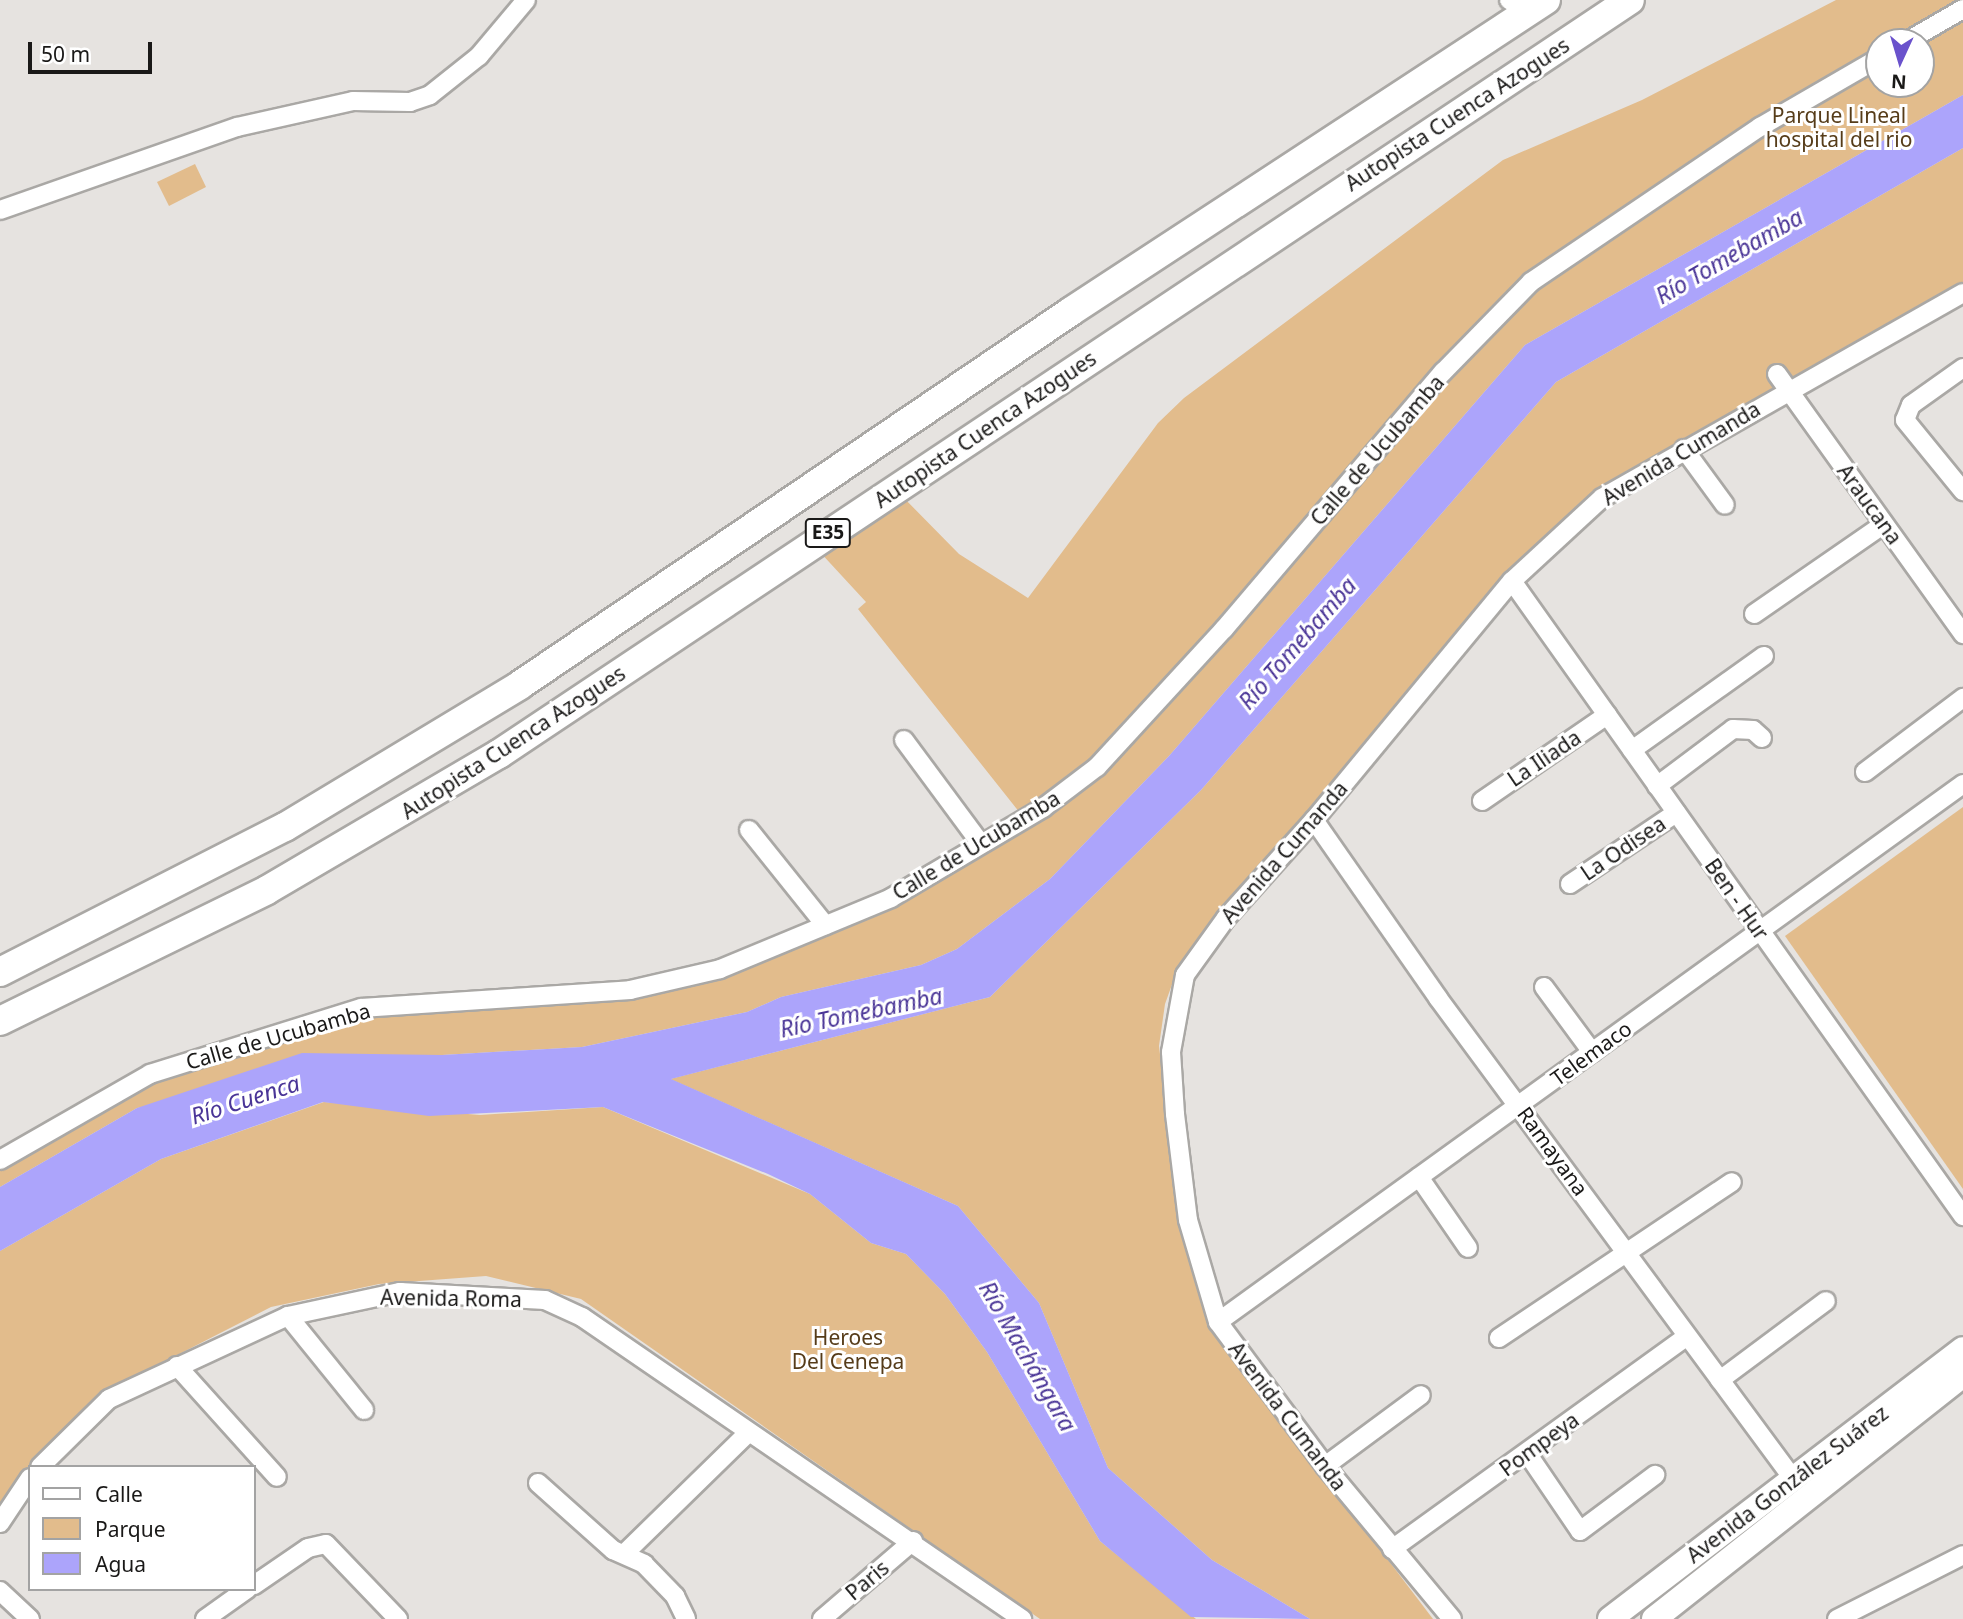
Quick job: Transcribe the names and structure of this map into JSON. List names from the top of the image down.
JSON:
{
  "streets": {
    "highway": ["Autopista Cuenca Azogues", "E35"],
    "main road": ["Avenida González Suárez"],
    "street": [
      "Calle de Ucubamba",
      "Avenida Cumanda",
      "Araucana",
      "La Iliada",
      "La Odisea",
      "Ben - Hur",
      "Telemaco",
      "Ramayana",
      "Avenida Roma",
      "Pompeya",
      "Paris"
    ]
  },
  "crossings": [
    ["Avenida Cumanda", "Araucana"],
    ["Avenida Cumanda", "Ben - Hur"],
    ["Avenida Cumanda", "Telemaco"],
    ["Avenida Cumanda", "Ramayana"],
    ["Avenida Cumanda", "Pompeya"],
    ["La Iliada", "Ben - Hur"],
    ["La Odisea", "Ben - Hur"],
    ["Ben - Hur", "Telemaco"],
    ["Telemaco", "Ramayana"],
    ["Ramayana", "Pompeya"],
    ["Ramayana", "Avenida González Suárez"],
    ["Avenida Roma", "Paris"]
  ],
  "water": ["Río Tomebamba", "Río Cuenca", "Río Machángara"],
  "parks": ["Parque Lineal hospital del rio", "Heroes Del Cenepa"],
  "legend": ["Calle", "Parque", "Agua"],
  "scale_bar": "50 m",
  "north": "bottom"
}
